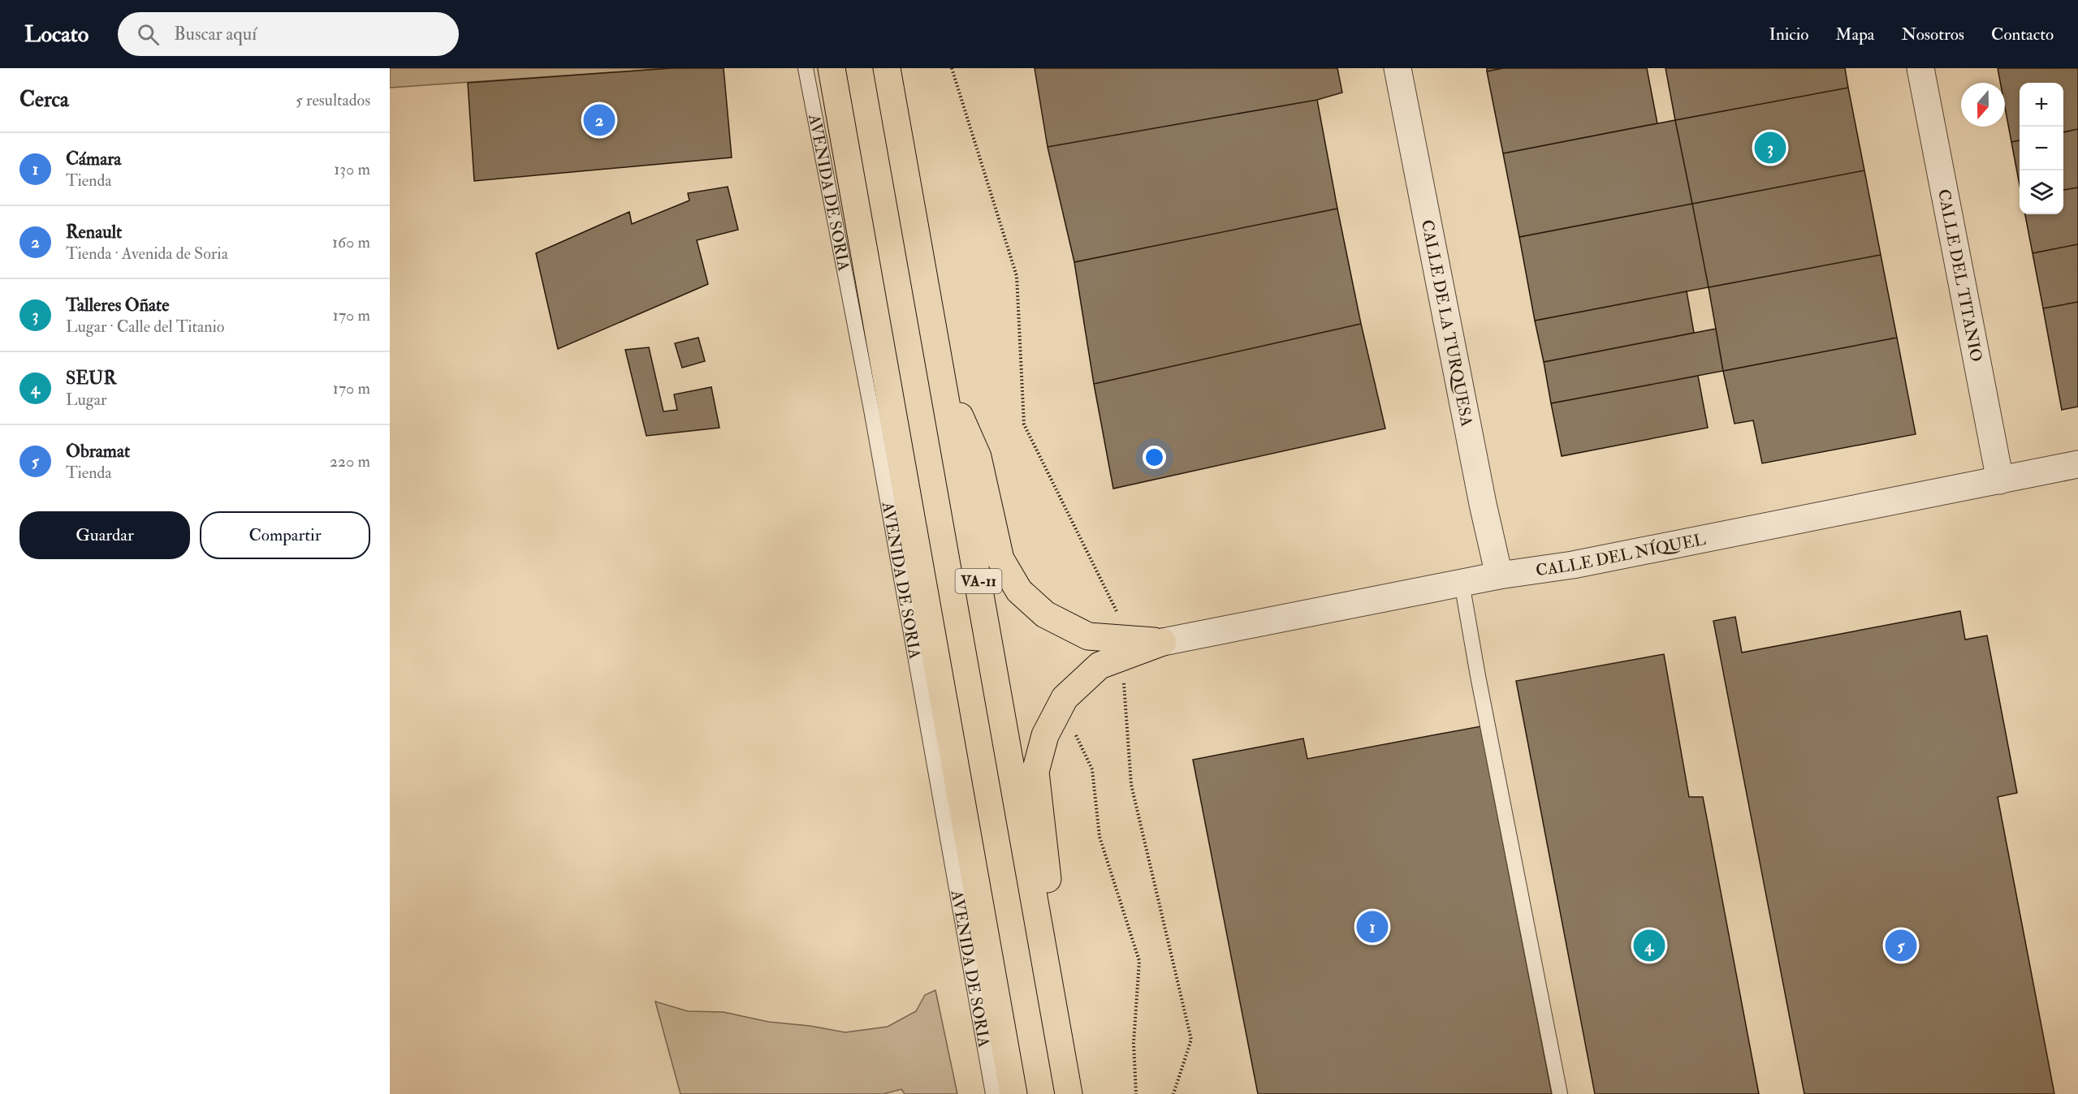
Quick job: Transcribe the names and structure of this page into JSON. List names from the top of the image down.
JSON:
{
  "streets": {
    "highway": ["AVENIDA DE SORIA", "VA-11"],
    "street": ["CALLE DEL TITANIO", "CALLE DE LA TURQUESA", "CALLE DEL NÍQUEL"]
  },
  "crossings": [
    ["CALLE DEL TITANIO", "CALLE DEL NÍQUEL"],
    ["CALLE DE LA TURQUESA", "CALLE DEL NÍQUEL"]
  ],
  "north": "bottom",
  "page": {
    "header": "Locato",
    "search": "Buscar aquí",
    "nav": [
      "Inicio",
      "Mapa",
      "Nosotros",
      "Contacto"
    ],
    "heading": ["Cerca", "5 resultados"],
    "map_buttons": ["+", "−"],
    "pins": [
      "2",
      "3",
      "1",
      "4",
      "5"
    ],
    "list": [
      {
        "mark": "1",
        "name": "Cámara",
        "note": "Tienda",
        "value": "130 m"
      },
      {
        "mark": "2",
        "name": "Renault",
        "note": "Tienda · Avenida de Soria",
        "value": "160 m"
      },
      {
        "mark": "3",
        "name": "Talleres Oñate",
        "note": "Lugar · Calle del Titanio",
        "value": "170 m"
      },
      {
        "mark": "4",
        "name": "SEUR",
        "note": "Lugar",
        "value": "170 m"
      },
      {
        "mark": "5",
        "name": "Obramat",
        "note": "Tienda",
        "value": "220 m"
      }
    ],
    "buttons": ["Guardar", "Compartir"]
  }
}
